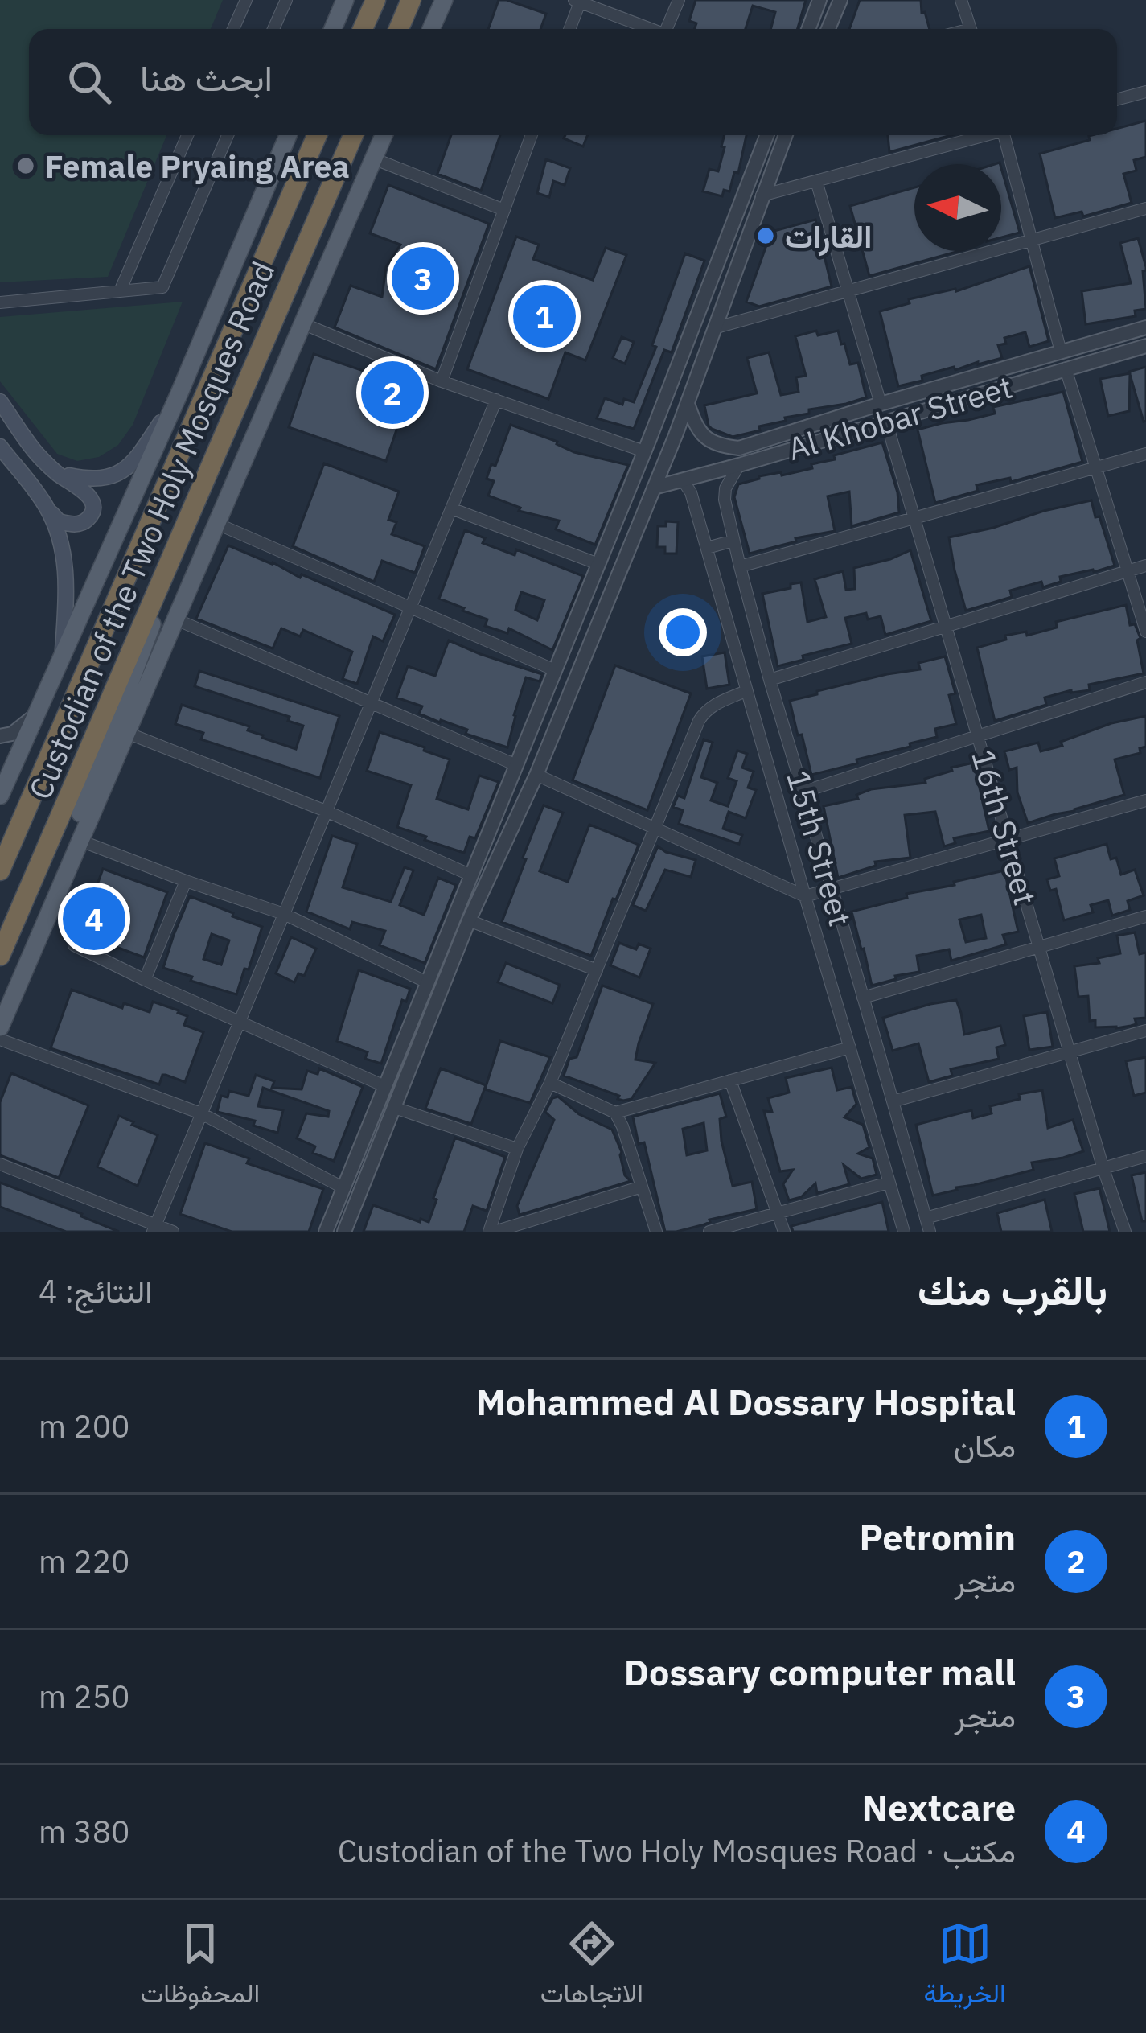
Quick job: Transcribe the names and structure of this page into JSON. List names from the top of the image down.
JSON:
{
  "streets": {
    "highway": ["Custodian of the Two Holy Mosques Road"],
    "street": ["Al Khobar Street", "16th Street", "15th Street"]
  },
  "crossings": [
    ["Al Khobar Street", "16th Street"],
    ["Al Khobar Street", "15th Street"]
  ],
  "places": ["Female Pryaing Area", "القارات"],
  "north": "left",
  "page": {
    "search": "ابحث هنا",
    "pins": [
      "3",
      "1",
      "2",
      "4"
    ],
    "heading": ["بالقرب منك", "النتائج: 4"],
    "list": [
      {
        "mark": "1",
        "name": "Mohammed Al Dossary Hospital",
        "note": "مكان",
        "value": "200 m"
      },
      {
        "mark": "2",
        "name": "Petromin",
        "note": "متجر",
        "value": "220 m"
      },
      {
        "mark": "3",
        "name": "Dossary computer mall",
        "note": "متجر",
        "value": "250 m"
      },
      {
        "mark": "4",
        "name": "Nextcare",
        "note": "مكتب · Custodian of the Two Holy Mosques Road",
        "value": "380 m"
      }
    ],
    "nav": ["الخريطة", "الاتجاهات", "المحفوظات"]
  }
}
